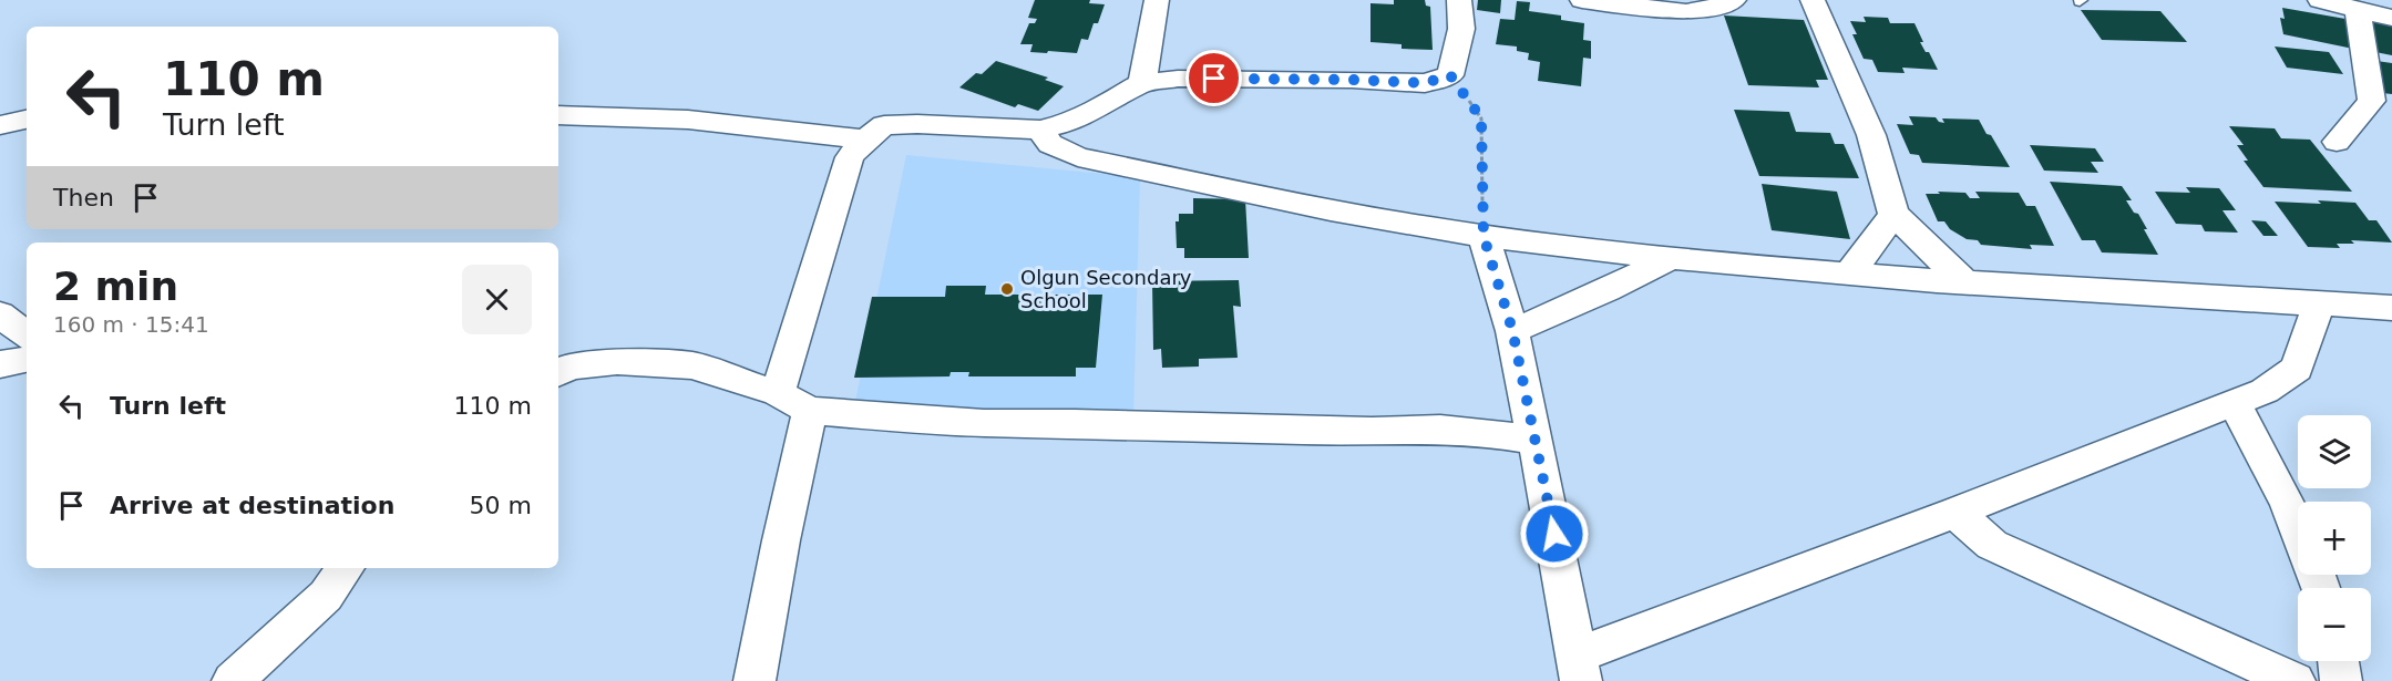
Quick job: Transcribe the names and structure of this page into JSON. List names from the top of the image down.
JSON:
{
  "places": ["Olgun Secondary School"],
  "page": {
    "turn": ["110 m", "Turn left"],
    "then": "Then",
    "heading": ["2 min", "160 m · 15:41"],
    "list": [
      {
        "name": "Turn left",
        "value": "110 m"
      },
      {
        "name": "Arrive at destination",
        "value": "50 m"
      }
    ],
    "map_buttons": ["+", "−"]
  }
}
